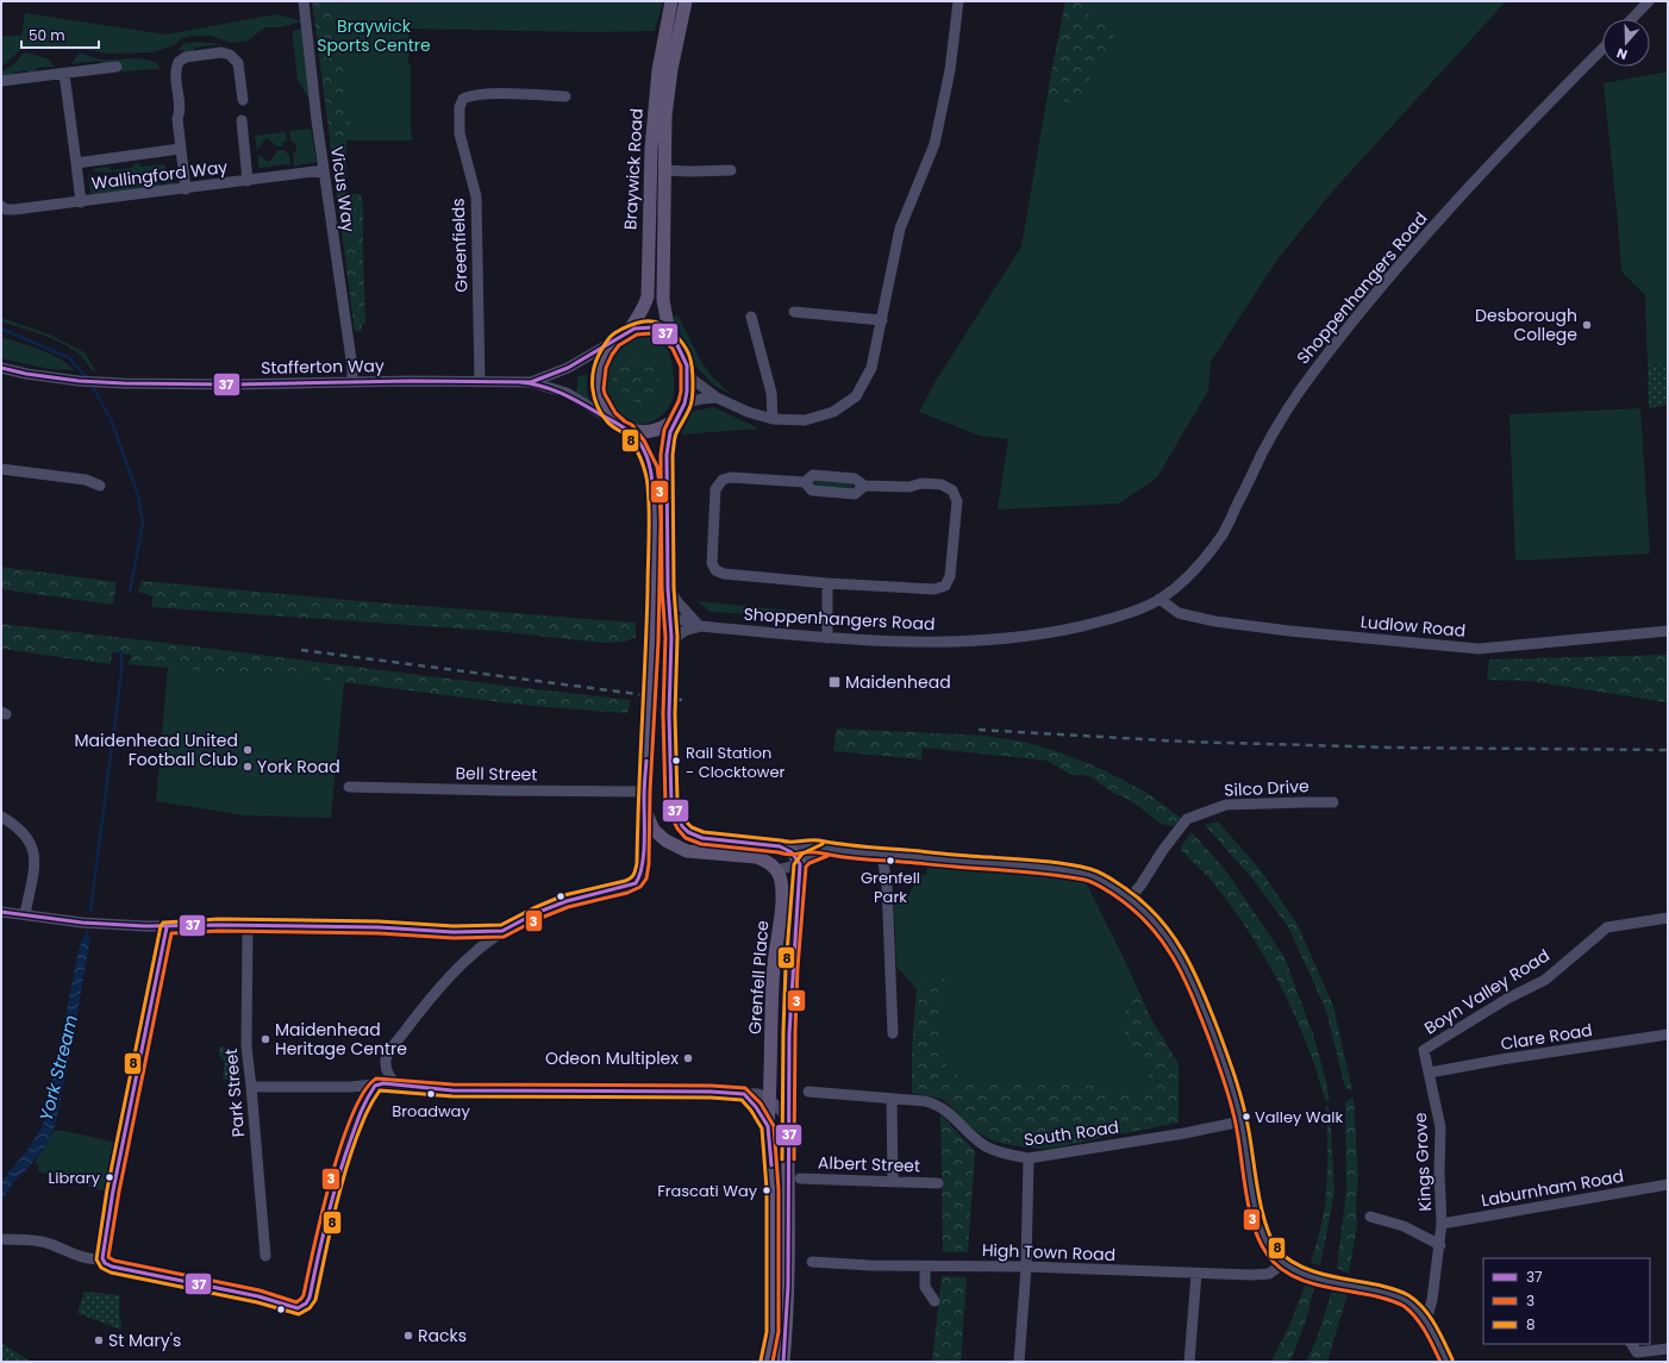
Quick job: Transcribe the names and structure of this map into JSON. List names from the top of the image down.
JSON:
{
  "streets": {
    "main road": ["Braywick Road", "Grenfell Place"],
    "street": [
      "Wallingford Way",
      "Vicus Way",
      "Greenfields",
      "Shoppenhangers Road",
      "Stafferton Way",
      "Ludlow Road",
      "Bell Street",
      "Silco Drive",
      "Boyn Valley Road",
      "Clare Road",
      "Park Street",
      "South Road",
      "Kings Grove",
      "Albert Street",
      "Laburnham Road",
      "High Town Road"
    ]
  },
  "crossings": [
    ["Braywick Road", "Stafferton Way"],
    ["Wallingford Way", "Vicus Way"],
    ["Vicus Way", "Stafferton Way"],
    ["Greenfields", "Stafferton Way"],
    ["Shoppenhangers Road", "Ludlow Road"],
    ["Boyn Valley Road", "Kings Grove"],
    ["Clare Road", "Kings Grove"],
    ["Kings Grove", "Laburnham Road"]
  ],
  "water": ["York Stream"],
  "parks": ["Braywick Sports Centre"],
  "places": {
    "other": [
      "Desborough College",
      "Maidenhead United Football Club",
      "Rail Station - Clocktower",
      "York Road",
      "Grenfell Park",
      "Maidenhead Heritage Centre",
      "Odeon Multiplex",
      "Broadway",
      "Valley Walk",
      "Library",
      "Frascati Way",
      "Racks",
      "St Mary's"
    ],
    "transit": ["Maidenhead"]
  },
  "lines": ["transit line 8", "transit line 37", "transit line 3"],
  "legend": ["37", "3", "8"],
  "scale_bar": "50 m",
  "north": "bottom"
}
